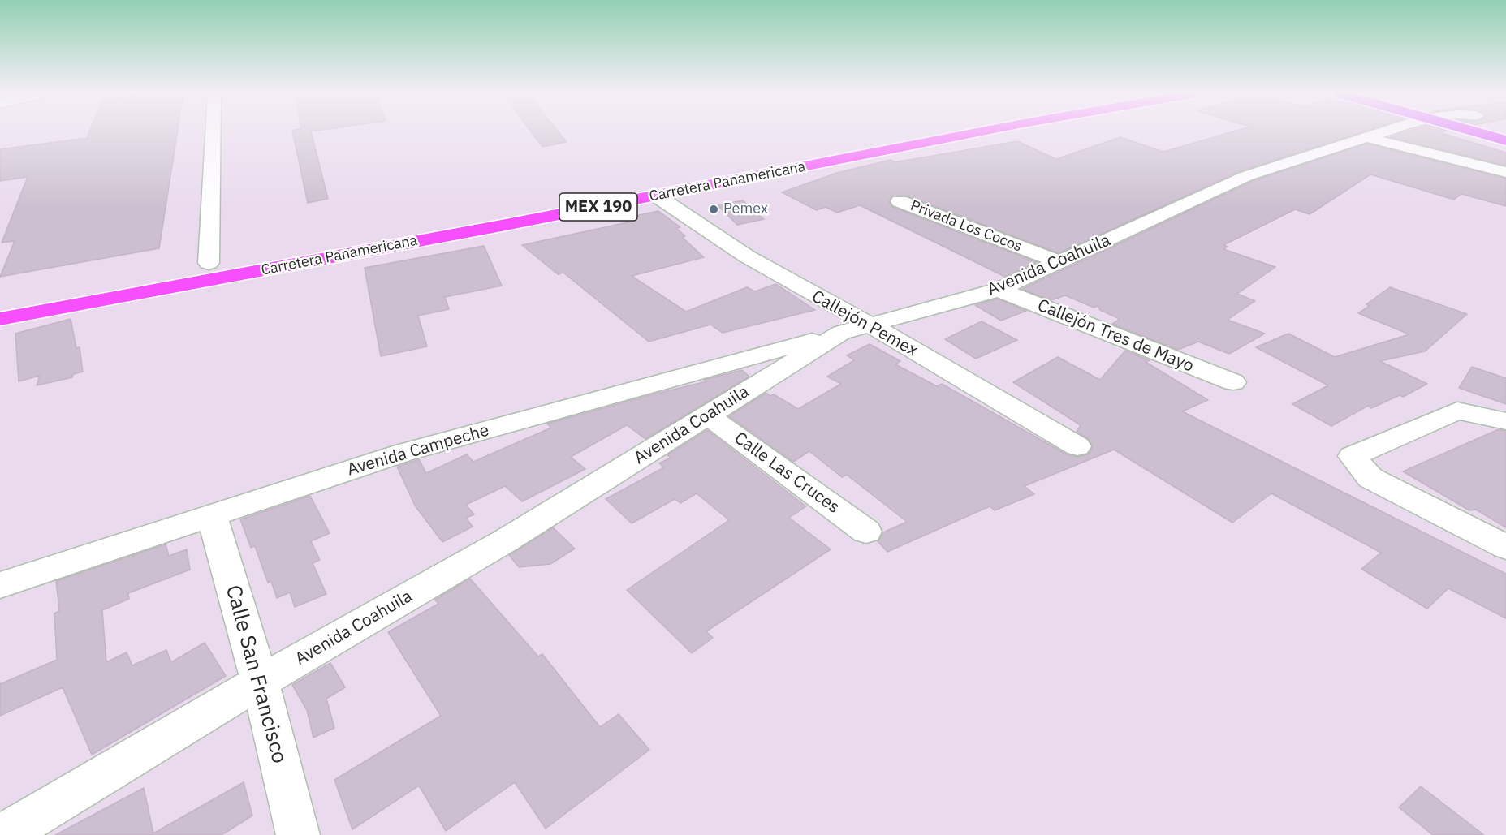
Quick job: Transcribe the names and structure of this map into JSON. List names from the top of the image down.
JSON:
{
  "streets": {
    "main road": ["Carretera Panamericana", "MEX 190"],
    "street": [
      "Privada Los Cocos",
      "Avenida Coahuila",
      "Callejón Pemex",
      "Callejón Tres de Mayo",
      "Avenida Campeche",
      "Calle Las Cruces",
      "Calle San Francisco"
    ]
  },
  "crossings": [
    ["Carretera Panamericana", "Callejón Pemex"],
    ["Privada Los Cocos", "Avenida Coahuila"],
    ["Avenida Coahuila", "Callejón Pemex"],
    ["Avenida Coahuila", "Callejón Tres de Mayo"],
    ["Avenida Coahuila", "Avenida Campeche"],
    ["Avenida Coahuila", "Calle Las Cruces"],
    ["Avenida Coahuila", "Calle San Francisco"],
    ["Callejón Pemex", "Avenida Campeche"],
    ["Avenida Campeche", "Calle San Francisco"]
  ],
  "places": ["Pemex"]
}
